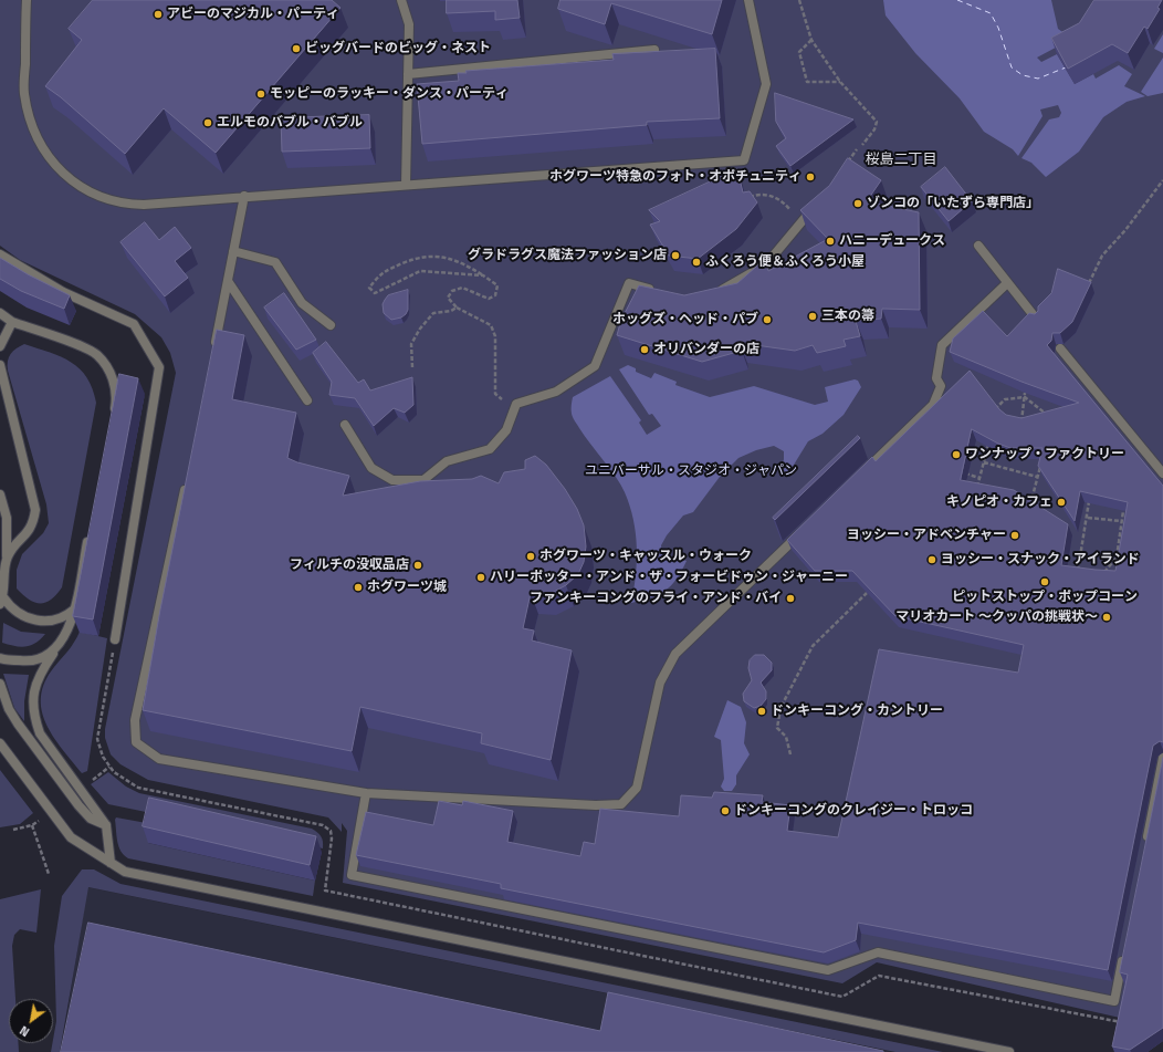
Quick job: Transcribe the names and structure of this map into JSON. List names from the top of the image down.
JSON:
{
  "districts": ["桜島二丁目"],
  "parks": ["ユニバーサル・スタジオ・ジャパン"],
  "places": [
    "アビーのマジカル・パーティ",
    "ビッグバードのビッグ・ネスト",
    "モッピーのラッキー・ダンス・パーティ",
    "エルモのバブル・バブル",
    "ホグワーツ特急のフォト・オポチュニティ",
    "ゾンコの「いたずら専門店」",
    "ハニーデュークス",
    "グラドラグス魔法ファッション店",
    "ふくろう便＆ふくろう小屋",
    "三本の箒",
    "ホッグズ・ヘッド・パブ",
    "オリバンダーの店",
    "ワンナップ・ファクトリー",
    "キノピオ・カフェ",
    "ヨッシー・アドベンチャー",
    "ホグワーツ・キャッスル・ウォーク",
    "ヨッシー・スナック・アイランド",
    "フィルチの没収品店",
    "ハリーポッター・アンド・ザ・フォービドゥン・ジャーニー",
    "ピットストップ・ポップコーン",
    "ホグワーツ城",
    "ファンキーコングのフライ・アンド・バイ",
    "マリオカート ～クッパの挑戦状～",
    "ドンキーコング・カントリー",
    "ドンキーコングのクレイジー・トロッコ"
  ],
  "north": "bottom left"
}
